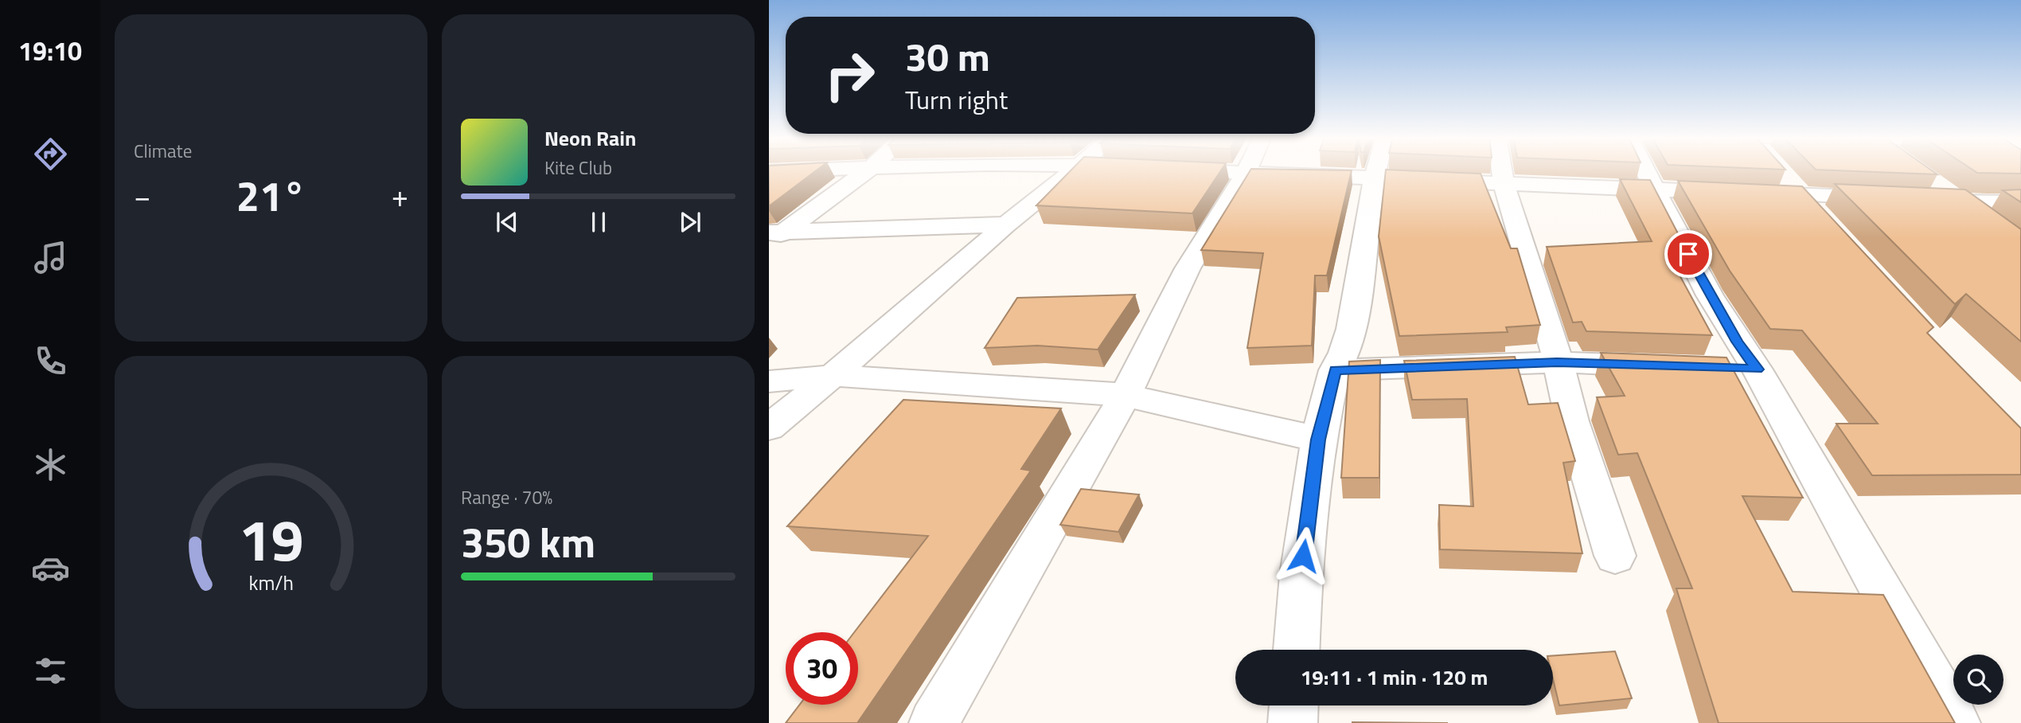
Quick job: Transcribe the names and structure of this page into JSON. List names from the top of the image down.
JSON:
{
  "page": {
    "tabs": "19:10",
    "tile": [
      "Climate",
      ["Range · 70%", "350 km"]
    ],
    "turn": ["30 m", "Turn right"],
    "song": ["Neon Rain", "Kite Club"],
    "heat": ["−", "21°", "+"],
    "limit": "30",
    "trip": "19:11 · 1 min · 120 m",
    "gauge": ["19", "km/h"]
  }
}
